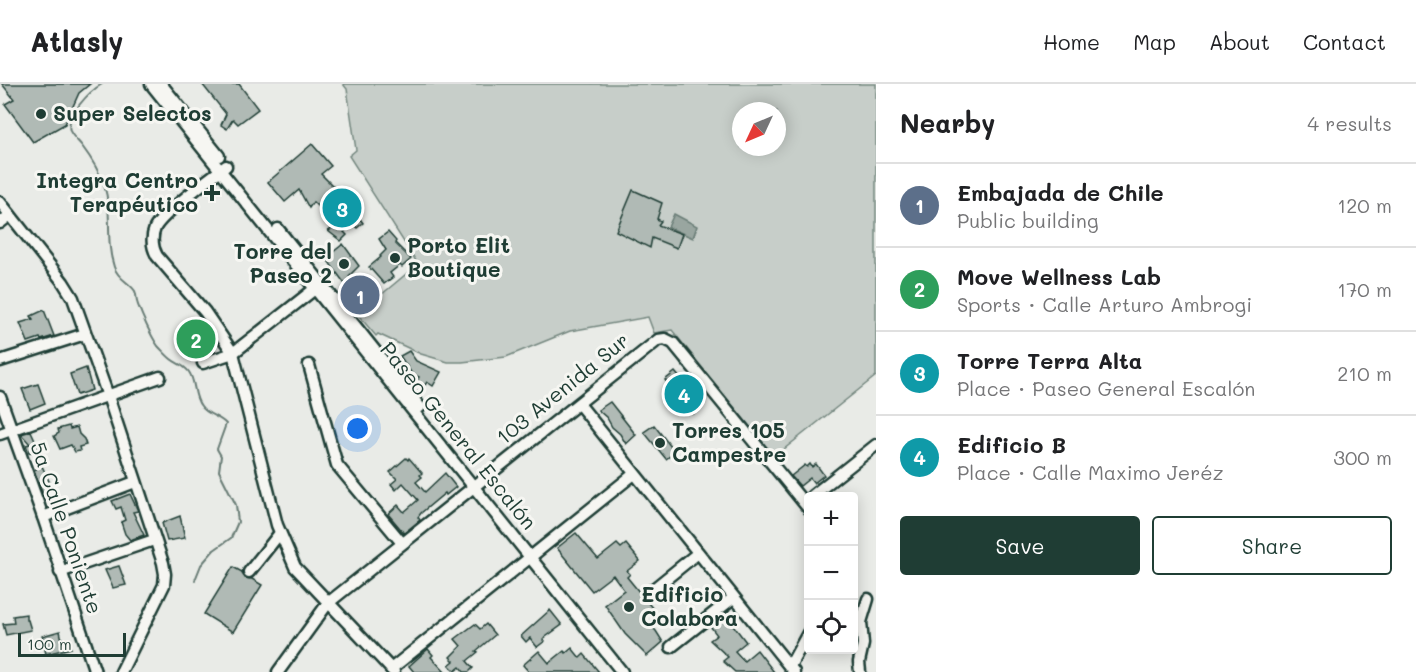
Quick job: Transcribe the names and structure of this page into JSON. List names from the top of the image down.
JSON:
{
  "streets": {
    "street": ["103 Avenida Sur", "Paseo General Escalón", "5a Calle Poniente"]
  },
  "crossings": [
    ["103 Avenida Sur", "Paseo General Escalón"]
  ],
  "places": {
    "other": [
      "Super Selectos",
      "Porto Elit Boutique",
      "Torre del Paseo 2",
      "Torres 105 Campestre",
      "Edificio Colabora"
    ],
    "health": ["Integra Centro Terapéutico"]
  },
  "scale_bar": "100 m",
  "north": "bottom left",
  "page": {
    "header": "Atlasly",
    "nav": [
      "Home",
      "Map",
      "About",
      "Contact"
    ],
    "heading": ["Nearby", "4 results"],
    "list": [
      {
        "mark": "1",
        "name": "Embajada de Chile",
        "note": "Public building",
        "value": "120 m"
      },
      {
        "mark": "2",
        "name": "Move Wellness Lab",
        "note": "Sports · Calle Arturo Ambrogi",
        "value": "170 m"
      },
      {
        "mark": "3",
        "name": "Torre Terra Alta",
        "note": "Place · Paseo General Escalón",
        "value": "210 m"
      },
      {
        "mark": "4",
        "name": "Edificio B",
        "note": "Place · Calle Maximo Jeréz",
        "value": "300 m"
      }
    ],
    "pins": [
      "3",
      "1",
      "2",
      "4"
    ],
    "map_buttons": ["+", "−"],
    "buttons": ["Save", "Share"],
    "scale": "100 m"
  }
}
